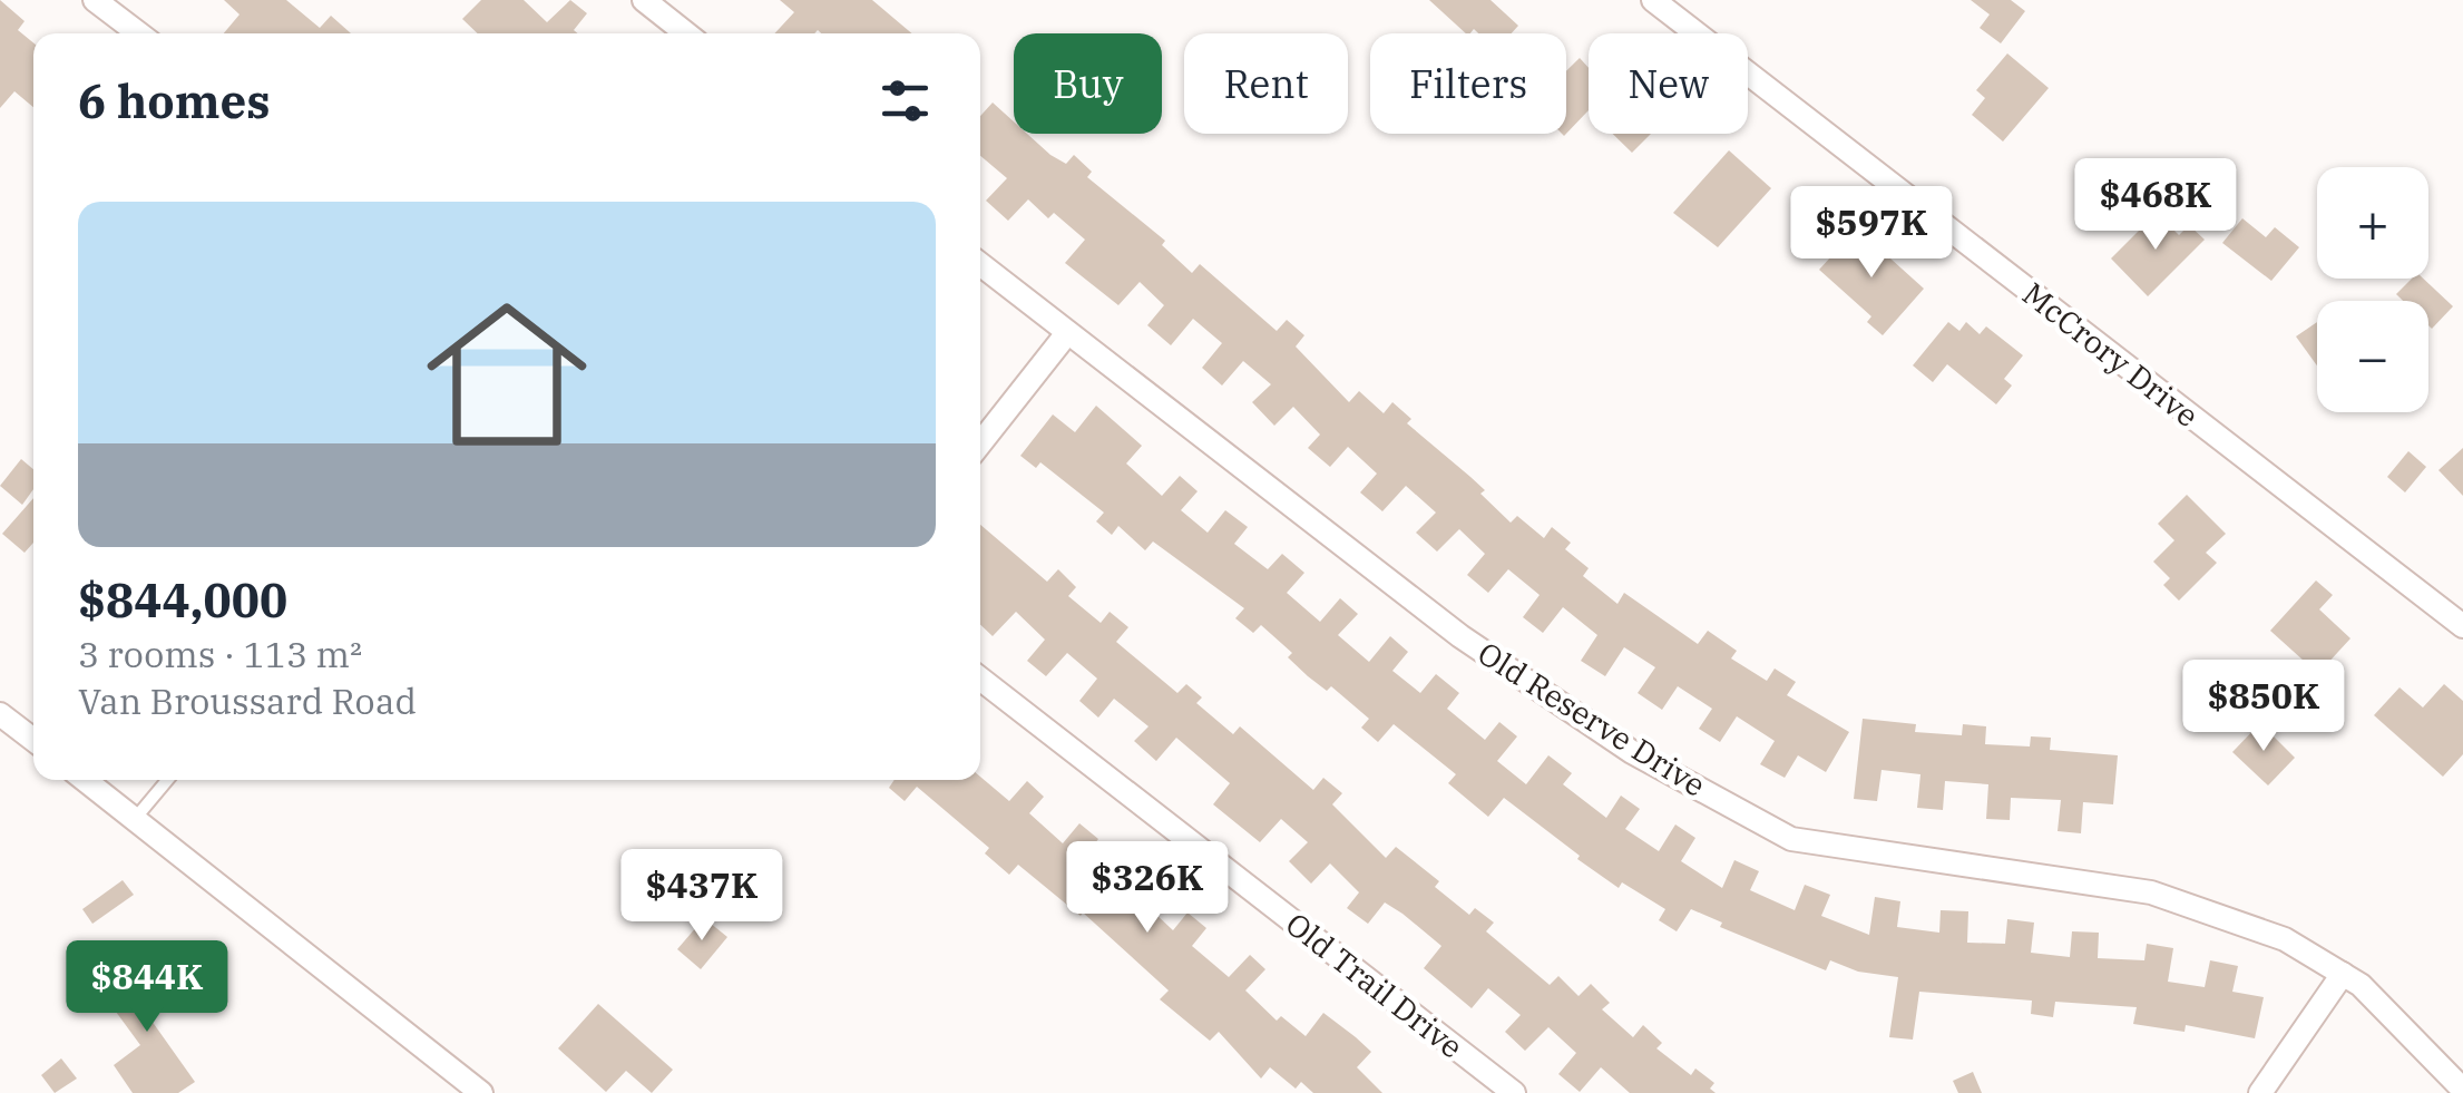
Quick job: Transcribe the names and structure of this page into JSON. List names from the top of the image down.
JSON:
{
  "streets": {
    "street": ["McCrory Drive", "Old Reserve Drive", "Old Trail Drive"]
  },
  "page": {
    "chip": [
      "Buy",
      "Rent",
      "Filters",
      "New"
    ],
    "heading": "6 homes",
    "price": [
      "$468K",
      "$597K",
      "$850K",
      "$326K",
      "$437K",
      "$844K"
    ],
    "map_buttons": ["+", "−"],
    "list": [
      {
        "name": "$844,000",
        "note": "3 rooms · 113 m² · Van Broussard Road"
      }
    ]
  }
}
